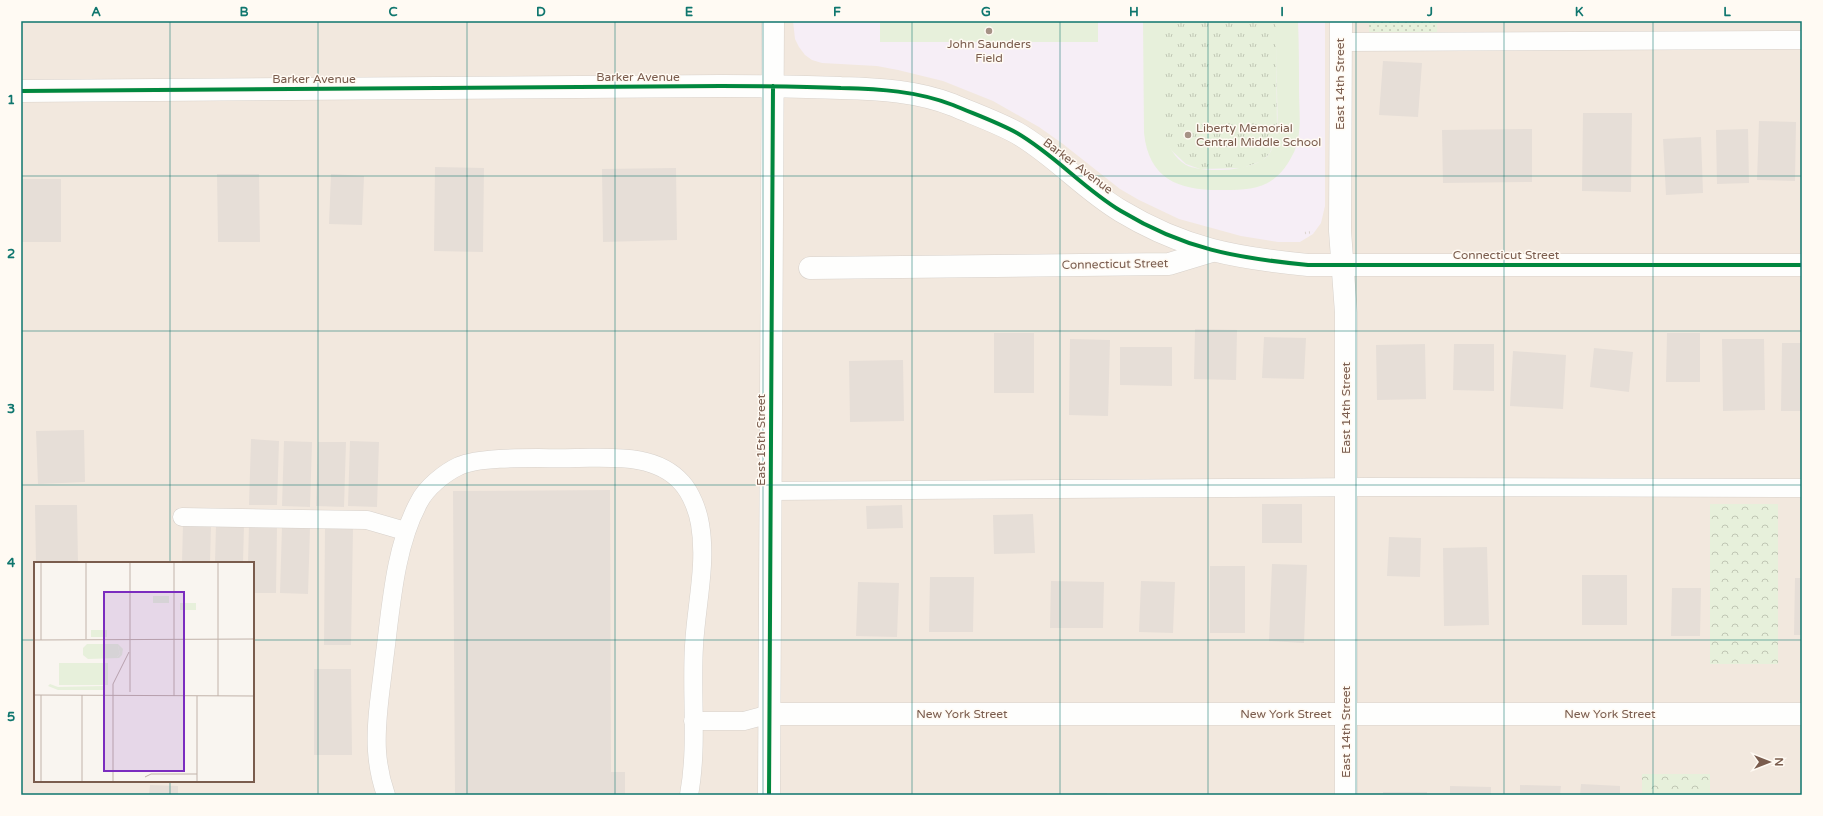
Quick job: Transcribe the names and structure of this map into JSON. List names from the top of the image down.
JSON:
{
  "streets": {
    "street": [
      "Barker Avenue",
      "East 14th Street",
      "Connecticut Street",
      "East 15th Street",
      "New York Street"
    ]
  },
  "crossings": [
    ["Barker Avenue", "Connecticut Street"],
    ["Barker Avenue", "East 15th Street"],
    ["East 14th Street", "Connecticut Street"],
    ["East 14th Street", "New York Street"],
    ["East 15th Street", "New York Street"]
  ],
  "places": ["John Saunders Field", "Liberty Memorial Central Middle School"],
  "north": "right",
  "grid": {
    "columns": [
      "A",
      "B",
      "C",
      "D",
      "E",
      "F",
      "G",
      "H",
      "I",
      "J",
      "K",
      "L"
    ],
    "rows": [
      "1",
      "2",
      "3",
      "4",
      "5"
    ]
  }
}
